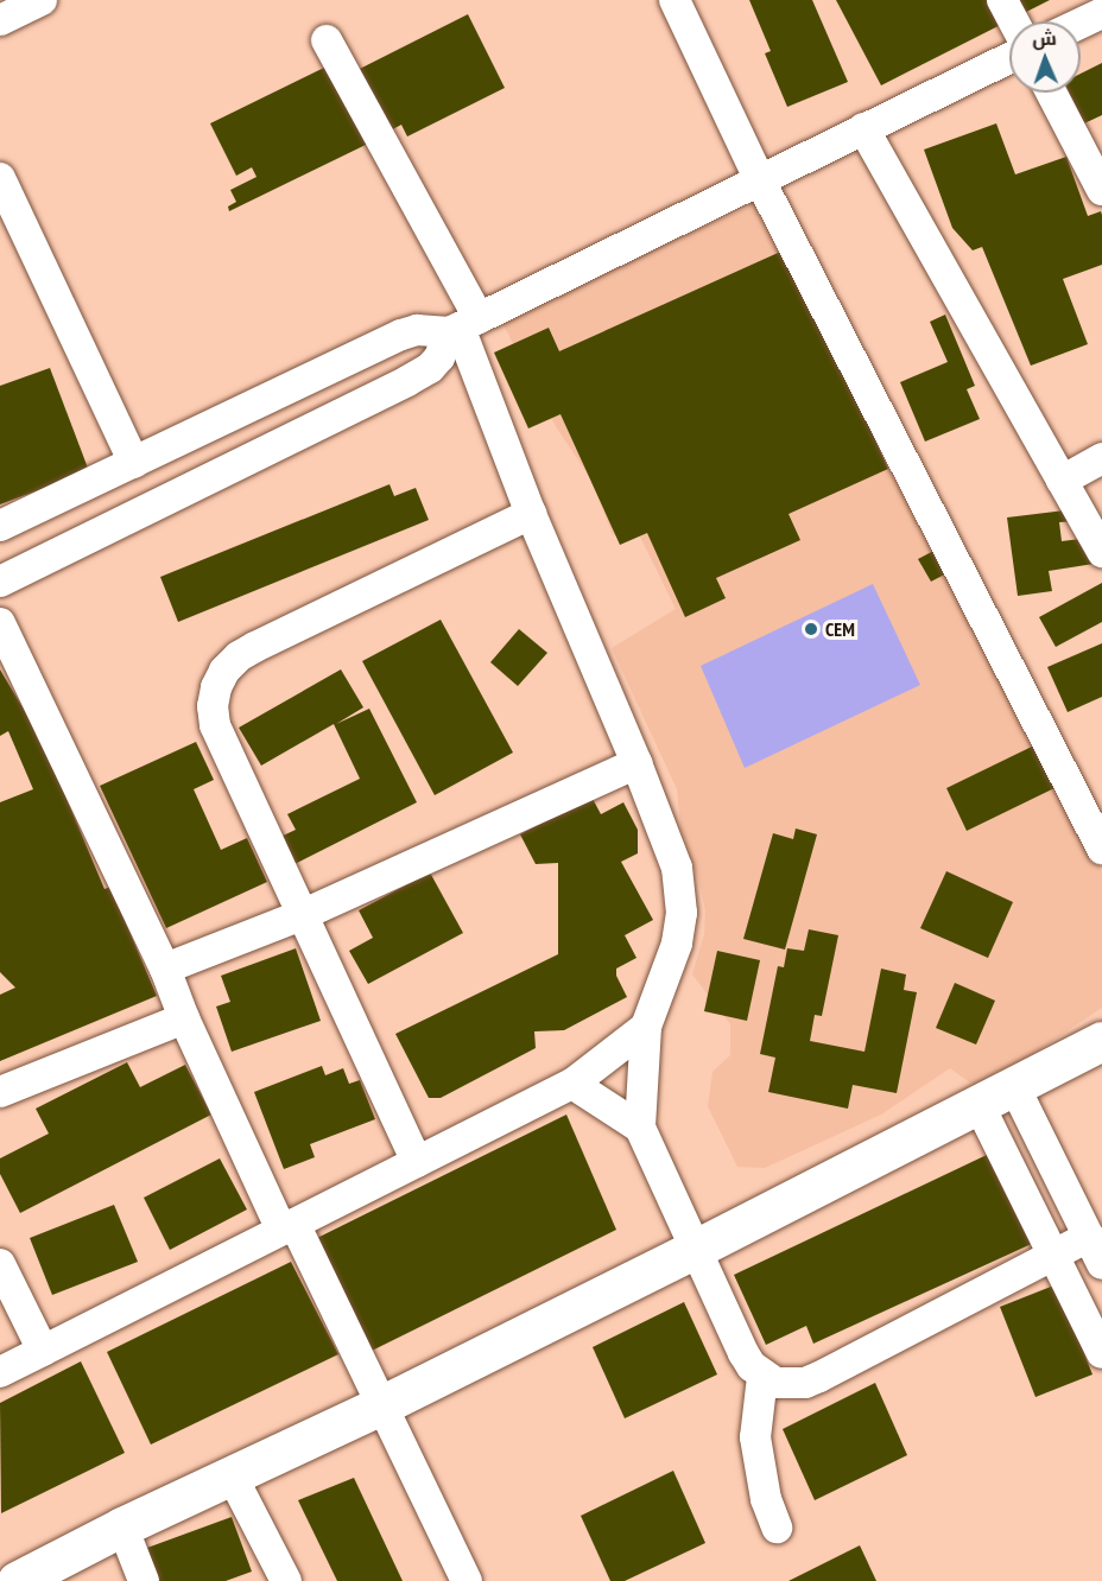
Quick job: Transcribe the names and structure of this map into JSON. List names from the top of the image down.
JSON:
{
  "places": ["CEM"],
  "north": "top"
}
